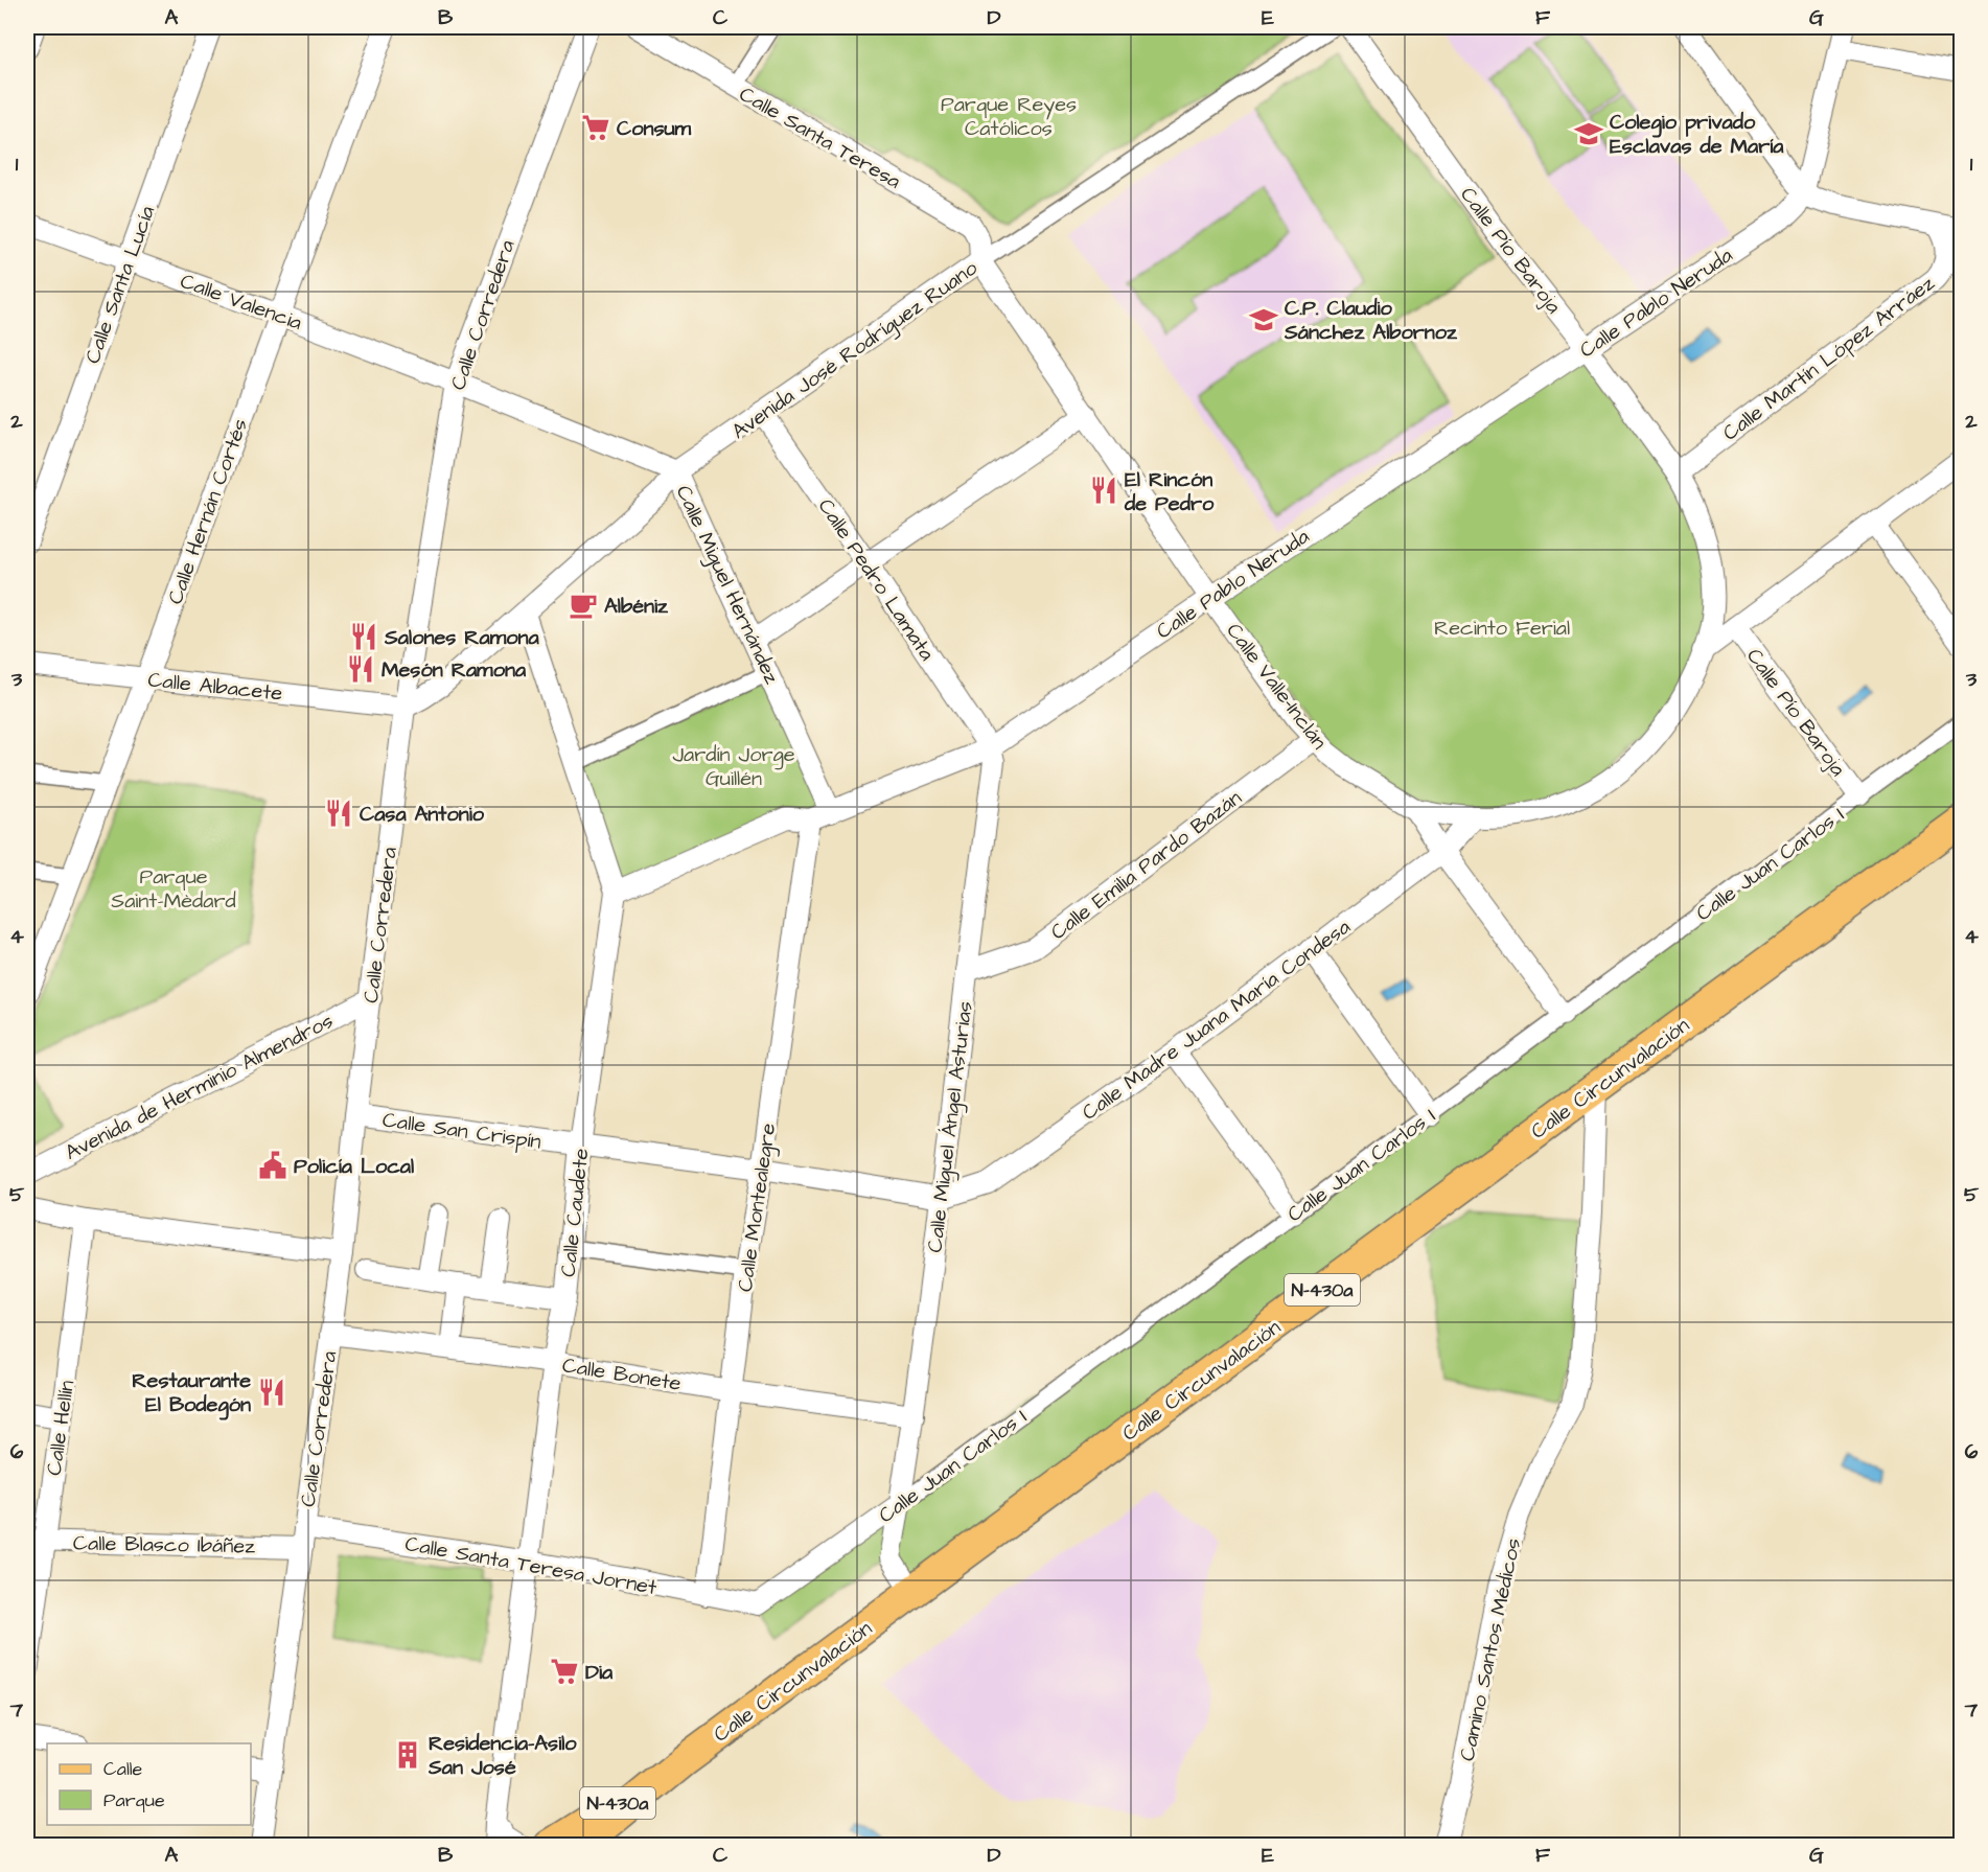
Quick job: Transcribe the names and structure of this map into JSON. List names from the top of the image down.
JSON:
{
  "streets": {
    "main road": ["Calle Circunvalación", "N-430a"],
    "street": [
      "Calle Santa Teresa",
      "Calle Pío Baroja",
      "Calle Santa Lucía",
      "Calle Valencia",
      "Calle Pablo Neruda",
      "Calle Corredera",
      "Avenida José Rodríguez Ruano",
      "Calle Martín López Arráez",
      "Calle Hernán Cortés",
      "Calle Pedro Lamata",
      "Calle Miguel Hernández",
      "Calle Albacete",
      "Calle Valle-Inclán",
      "Calle Juan Carlos I",
      "Calle Emilia Pardo Bazán",
      "Calle Madre Juana María Condesa",
      "Avenida de Herminio Almendros",
      "Calle Miguel Ángel Asturias",
      "Calle San Crispín",
      "Calle Montealegre",
      "Calle Caudete",
      "Calle Bonete",
      "Calle Hellín",
      "Calle Blasco Ibáñez",
      "Calle Santa Teresa Jornet",
      "Camino Santos Médicos"
    ]
  },
  "crossings": [
    ["Calle Santa Teresa", "Avenida José Rodríguez Ruano"],
    ["Calle Santa Teresa", "Calle Valle-Inclán"],
    ["Calle Pío Baroja", "Calle Pablo Neruda"],
    ["Calle Pío Baroja", "Calle Martín López Arráez"],
    ["Calle Pío Baroja", "Calle Valle-Inclán"],
    ["Calle Pío Baroja", "Calle Juan Carlos I"],
    ["Calle Pío Baroja", "Calle Madre Juana María Condesa"],
    ["Calle Santa Lucía", "Calle Valencia"],
    ["Calle Valencia", "Calle Corredera"],
    ["Calle Valencia", "Calle Hernán Cortés"],
    ["Calle Valencia", "Calle Miguel Hernández"],
    ["Calle Pablo Neruda", "Calle Pedro Lamata"],
    ["Calle Pablo Neruda", "Calle Miguel Hernández"],
    ["Calle Pablo Neruda", "Calle Valle-Inclán"],
    ["Calle Pablo Neruda", "Calle Miguel Ángel Asturias"],
    ["Calle Pablo Neruda", "Calle Montealegre"],
    ["Calle Pablo Neruda", "Calle Caudete"],
    ["Calle Corredera", "Avenida José Rodríguez Ruano"],
    ["Calle Corredera", "Calle Miguel Hernández"],
    ["Calle Corredera", "Calle Albacete"],
    ["Calle Corredera", "Avenida de Herminio Almendros"],
    ["Calle Corredera", "Calle San Crispín"],
    ["Calle Corredera", "Calle Bonete"],
    ["Calle Corredera", "Calle Blasco Ibáñez"],
    ["Calle Corredera", "Calle Santa Teresa Jornet"],
    ["Avenida José Rodríguez Ruano", "Calle Pedro Lamata"],
    ["Avenida José Rodríguez Ruano", "Calle Miguel Hernández"],
    ["Avenida José Rodríguez Ruano", "Calle Albacete"],
    ["Avenida José Rodríguez Ruano", "Calle Valle-Inclán"],
    ["Avenida José Rodríguez Ruano", "Calle Caudete"],
    ["Calle Hernán Cortés", "Calle Albacete"],
    ["Calle Pedro Lamata", "Calle Miguel Ángel Asturias"],
    ["Calle Valle-Inclán", "Calle Juan Carlos I"],
    ["Calle Valle-Inclán", "Calle Emilia Pardo Bazán"],
    ["Calle Valle-Inclán", "Calle Madre Juana María Condesa"],
    ["Calle Juan Carlos I", "Calle Miguel Ángel Asturias"],
    ["Calle Juan Carlos I", "Calle Santa Teresa Jornet"],
    ["Calle Emilia Pardo Bazán", "Calle Miguel Ángel Asturias"],
    ["Calle Madre Juana María Condesa", "Calle Miguel Ángel Asturias"],
    ["Calle Madre Juana María Condesa", "Calle San Crispín"],
    ["Calle Circunvalación", "Calle Miguel Ángel Asturias"],
    ["Calle Circunvalación", "N-430a"],
    ["Calle Circunvalación", "Camino Santos Médicos"],
    ["Calle Miguel Ángel Asturias", "Calle San Crispín"],
    ["Calle Miguel Ángel Asturias", "Calle Bonete"],
    ["Calle San Crispín", "Calle Montealegre"],
    ["Calle San Crispín", "Calle Caudete"],
    ["Calle Montealegre", "Calle Bonete"],
    ["Calle Montealegre", "Calle Santa Teresa Jornet"],
    ["Calle Caudete", "Calle Bonete"],
    ["Calle Caudete", "Calle Santa Teresa Jornet"],
    ["Calle Hellín", "Calle Blasco Ibáñez"],
    ["Calle Blasco Ibáñez", "Calle Santa Teresa Jornet"]
  ],
  "parks": [
    "Parque Reyes Católicos",
    "Recinto Ferial",
    "Jardín Jorge Guillén",
    "Parque Saint-Mèdard"
  ],
  "places": {
    "supermarket": ["Consum", "Dia"],
    "school or university": ["Colegio privado Esclavas de María", "C.P. Claudio Sánchez Albornoz"],
    "restaurant": [
      "El Rincón de Pedro",
      "Salones Ramona",
      "Mesón Ramona",
      "Casa Antonio",
      "Restaurante El Bodegón"
    ],
    "cafe": ["Albéniz"],
    "public building": ["Policía Local"],
    "building": ["Residencia-Asilo San José"]
  },
  "legend": ["Calle", "Parque"],
  "grid": {
    "columns": [
      "A",
      "B",
      "C",
      "D",
      "E",
      "F",
      "G"
    ],
    "rows": [
      "1",
      "2",
      "3",
      "4",
      "5",
      "6",
      "7"
    ]
  }
}
